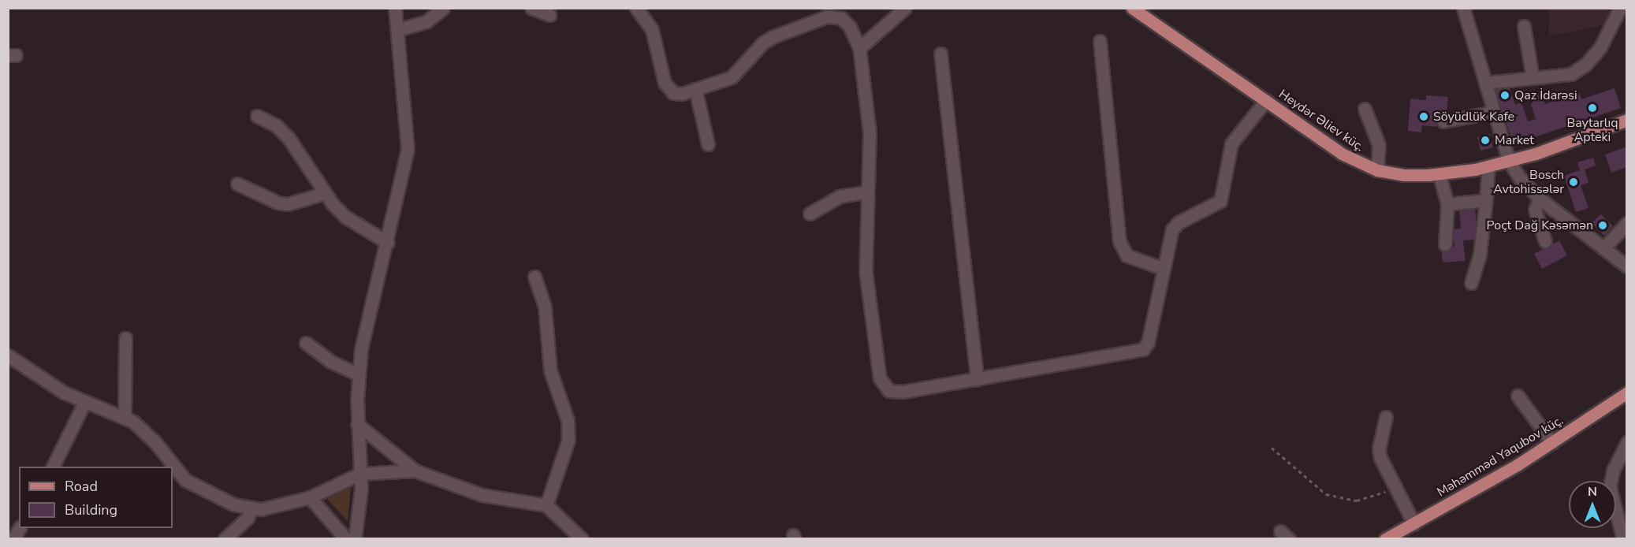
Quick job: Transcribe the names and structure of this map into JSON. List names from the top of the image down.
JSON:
{
  "streets": {
    "main road": ["Heydər Əliev küç.", "Məhəmməd Yaqubov küç."]
  },
  "places": [
    "Qaz İdarəsi",
    "Baytarlıq Apteki",
    "Söyüdlük Kafe",
    "Market",
    "Bosch Avtohissələr",
    "Poçt Dağ Kəsəmən"
  ],
  "legend": ["Road", "Building"],
  "north": "top"
}
